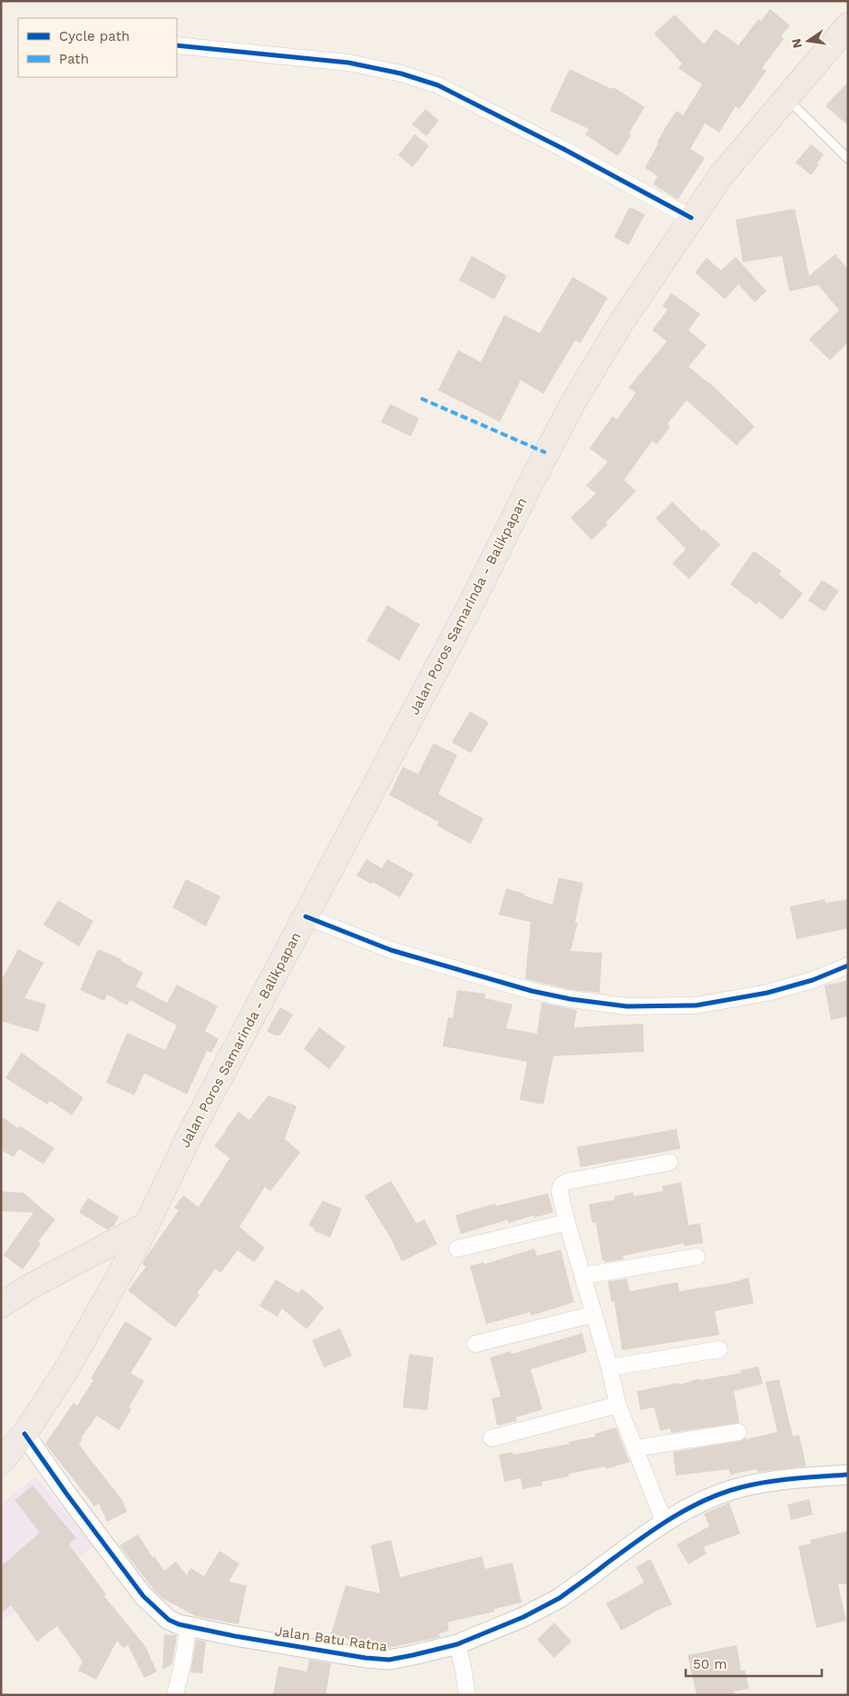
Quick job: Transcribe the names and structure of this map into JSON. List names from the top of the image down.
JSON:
{
  "streets": {
    "highway": ["Jalan Poros Samarinda - Balikpapan"],
    "street": ["Jalan Batu Ratna"]
  },
  "crossings": [
    ["Jalan Poros Samarinda - Balikpapan", "Jalan Batu Ratna"]
  ],
  "legend": ["Cycle path", "Path"],
  "scale_bar": "50 m",
  "north": "left"
}
